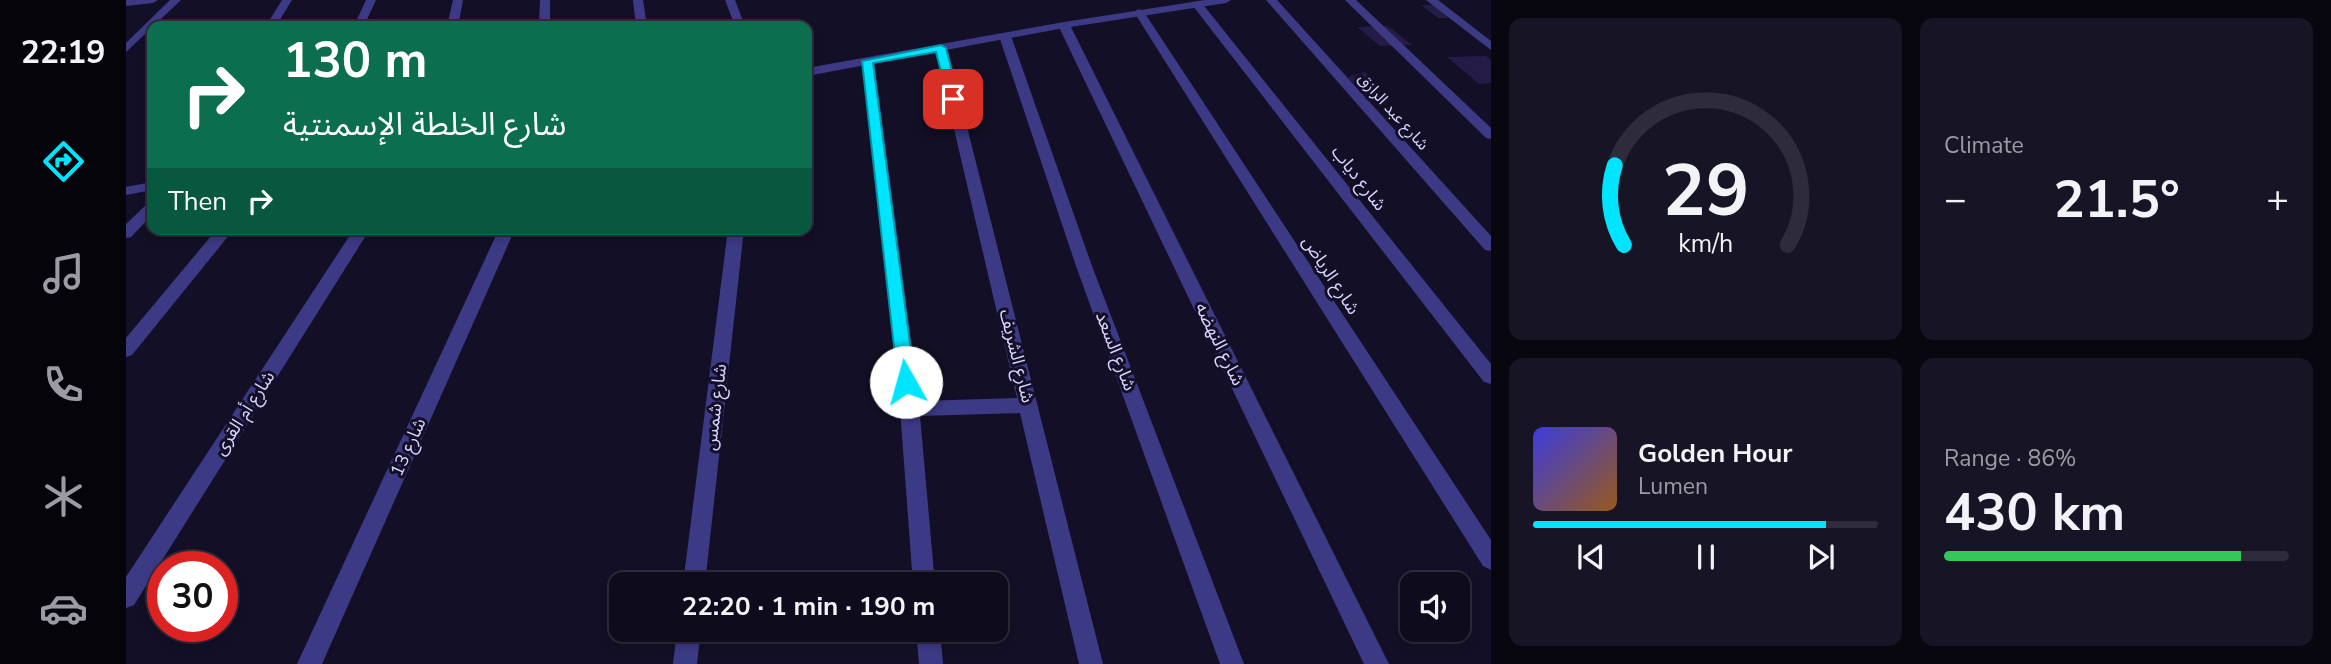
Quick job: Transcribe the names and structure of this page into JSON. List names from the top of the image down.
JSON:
{
  "streets": {
    "street": [
      "شارع عبد الرازق",
      "شارع دياب",
      "شارع الرياض",
      "شارع النهضه",
      "شارع السعد",
      "شارع الشريف",
      "شارع شمس",
      "شارع أم القرى",
      "شارع 13"
    ]
  },
  "page": {
    "tabs": "22:19",
    "tile": [
      "Climate",
      ["Range · 86%", "430 km"]
    ],
    "turn": ["130 m", "شارع الخلطة الإسمنتية"],
    "then": "Then",
    "heat": ["−", "21.5°", "+"],
    "song": ["Golden Hour", "Lumen"],
    "limit": "30",
    "trip": "22:20 · 1 min · 190 m",
    "gauge": ["29", "km/h"]
  }
}
